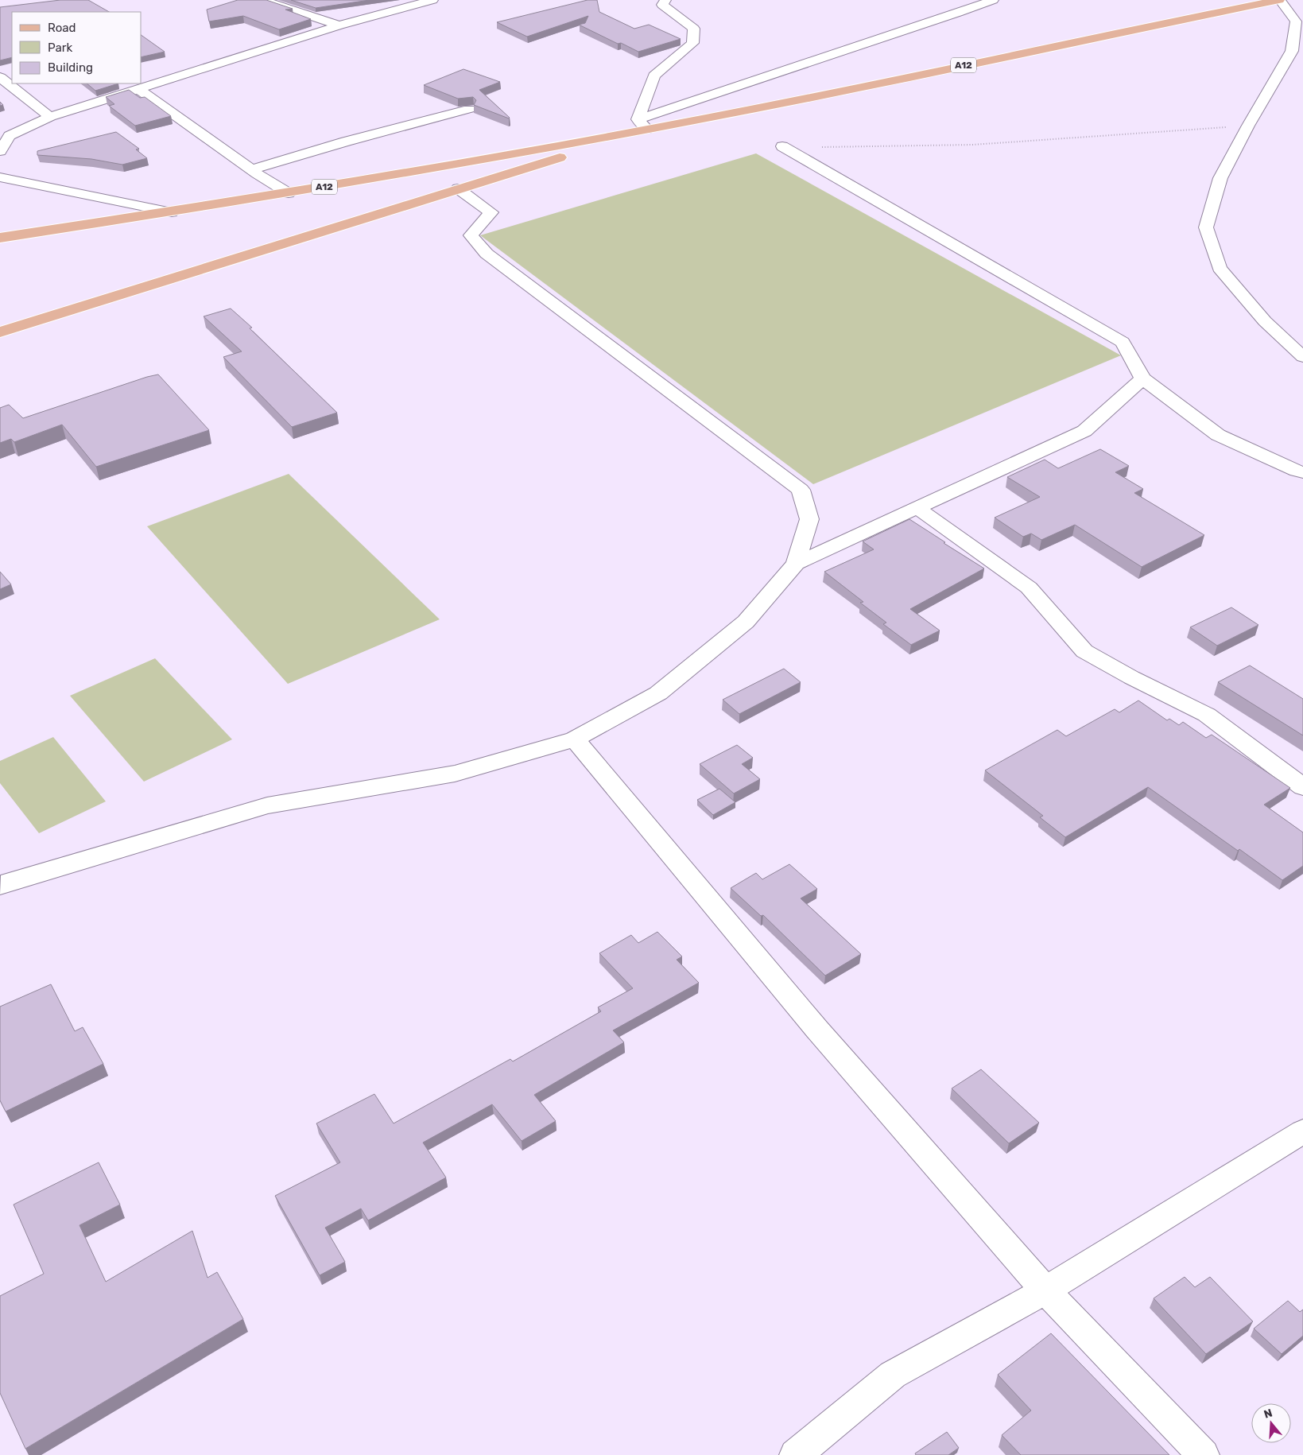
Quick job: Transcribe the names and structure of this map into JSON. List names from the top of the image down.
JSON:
{
  "streets": {
    "main road": ["A12"]
  },
  "legend": ["Road", "Park", "Building"],
  "north": "top"
}
